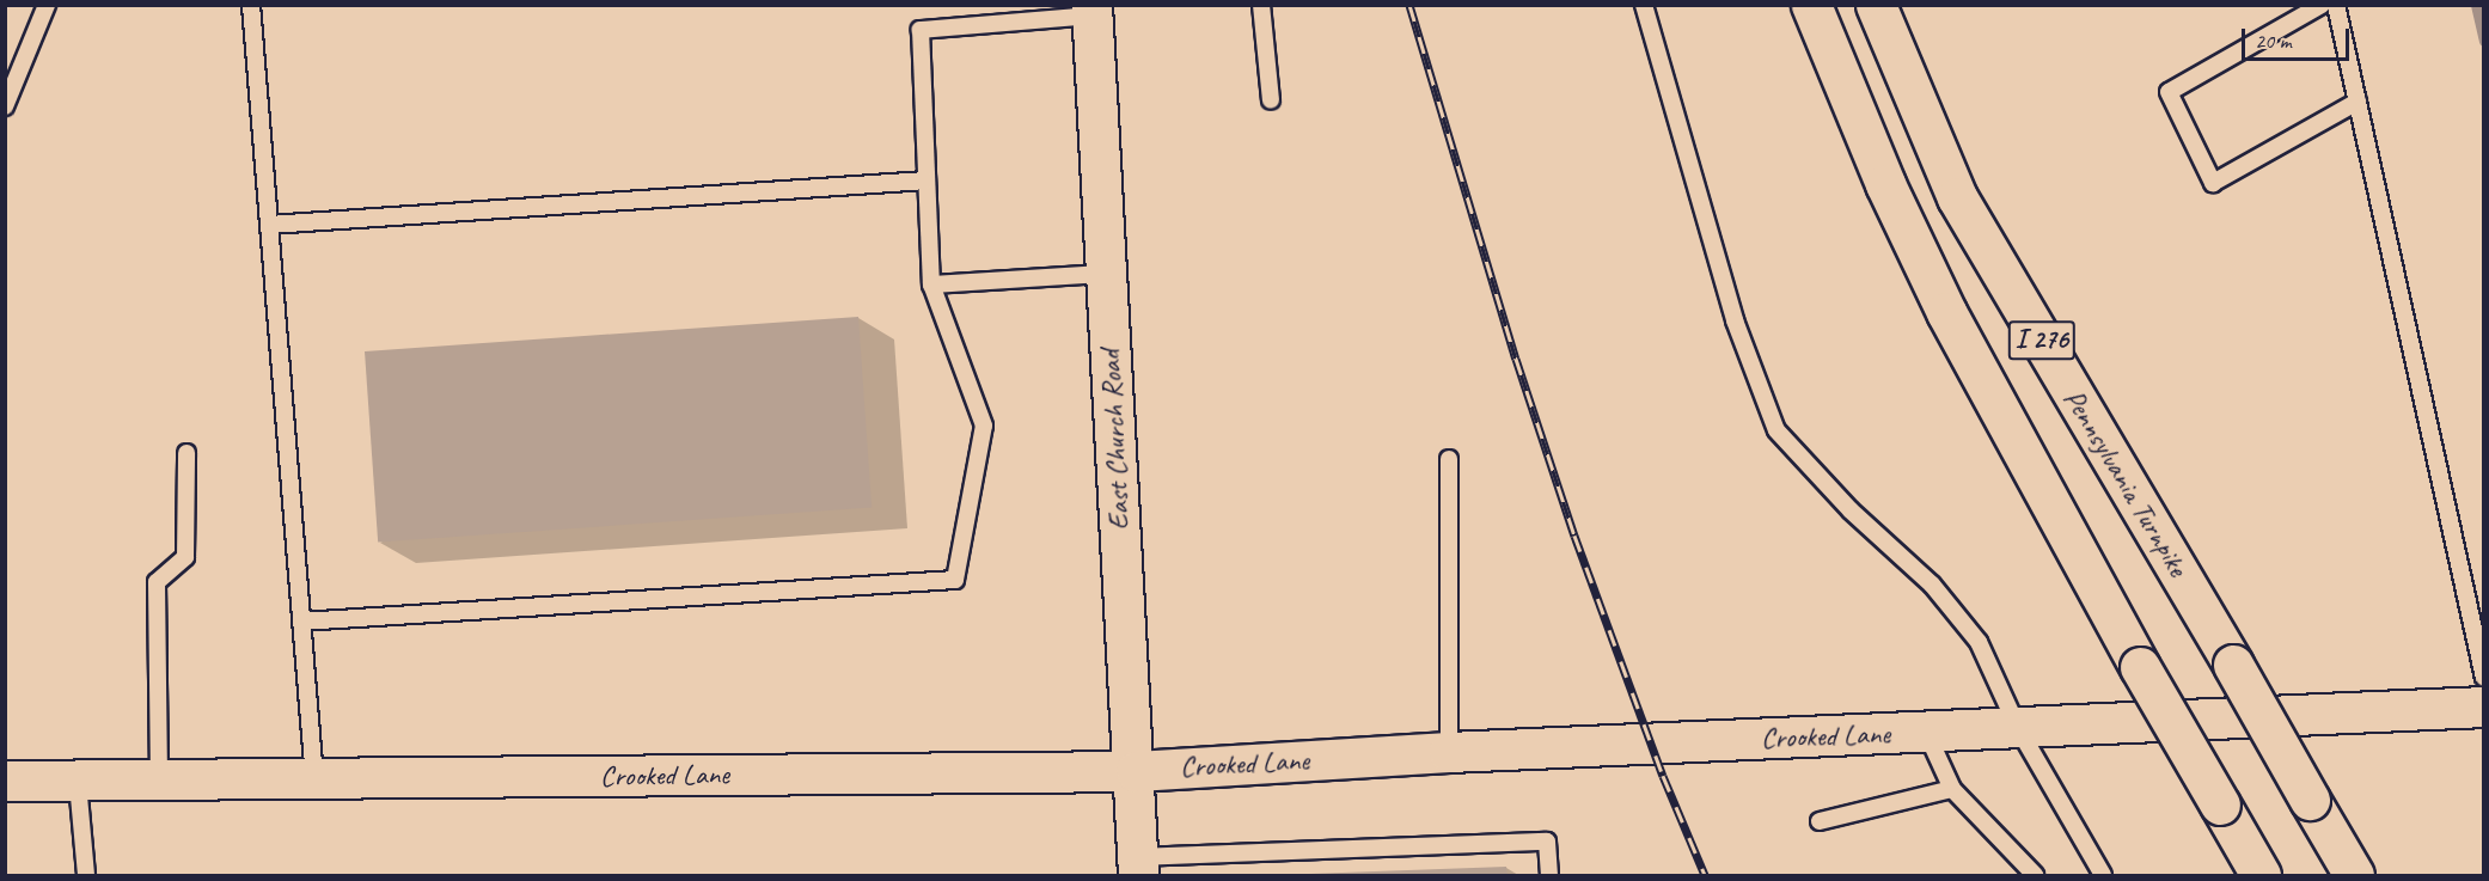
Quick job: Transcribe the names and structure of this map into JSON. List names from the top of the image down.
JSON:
{
  "streets": {
    "main road": [
      "I 276",
      "East Church Road",
      "Pennsylvania Turnpike",
      "Crooked Lane"
    ]
  },
  "crossings": [
    ["East Church Road", "Crooked Lane"]
  ],
  "scale_bar": "20 m"
}
